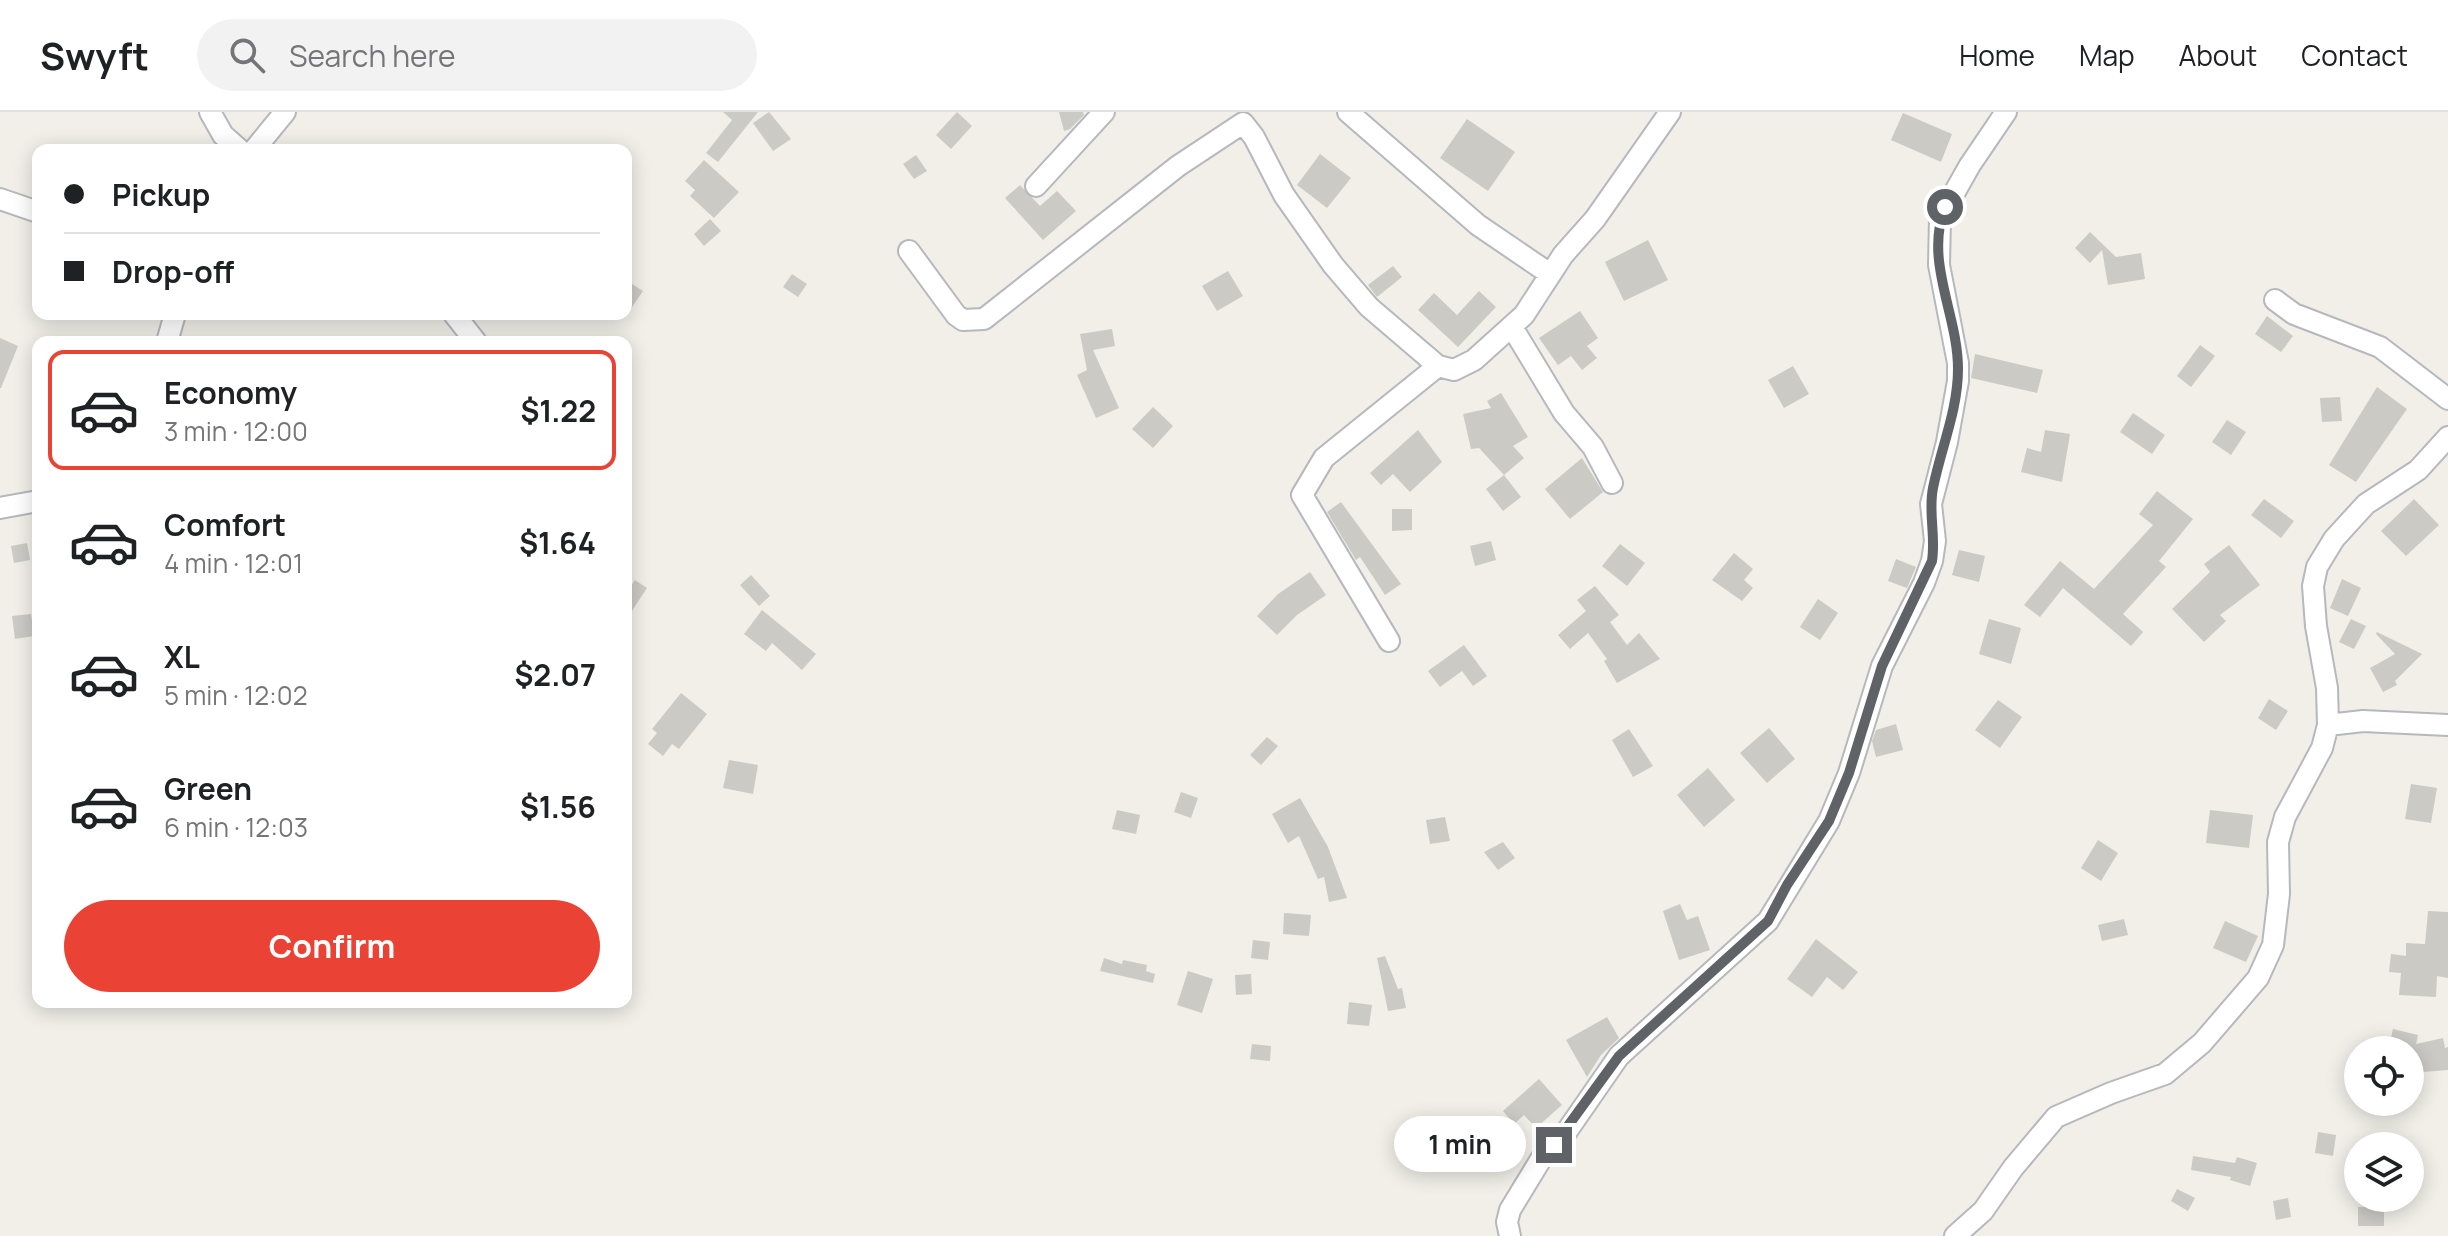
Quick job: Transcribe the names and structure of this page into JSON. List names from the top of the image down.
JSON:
{
  "page": {
    "header": "Swyft",
    "search": "Search here",
    "nav": [
      "Home",
      "Map",
      "About",
      "Contact"
    ],
    "banner": ["Pickup", "Drop-off"],
    "list": [
      {
        "name": "Economy",
        "note": "3 min · 12:00",
        "value": "$1.22"
      },
      {
        "name": "Comfort",
        "note": "4 min · 12:01",
        "value": "$1.64"
      },
      {
        "name": "XL",
        "note": "5 min · 12:02",
        "value": "$2.07"
      },
      {
        "name": "Green",
        "note": "6 min · 12:03",
        "value": "$1.56"
      }
    ],
    "buttons": "Confirm",
    "bubble": "1 min"
  }
}
